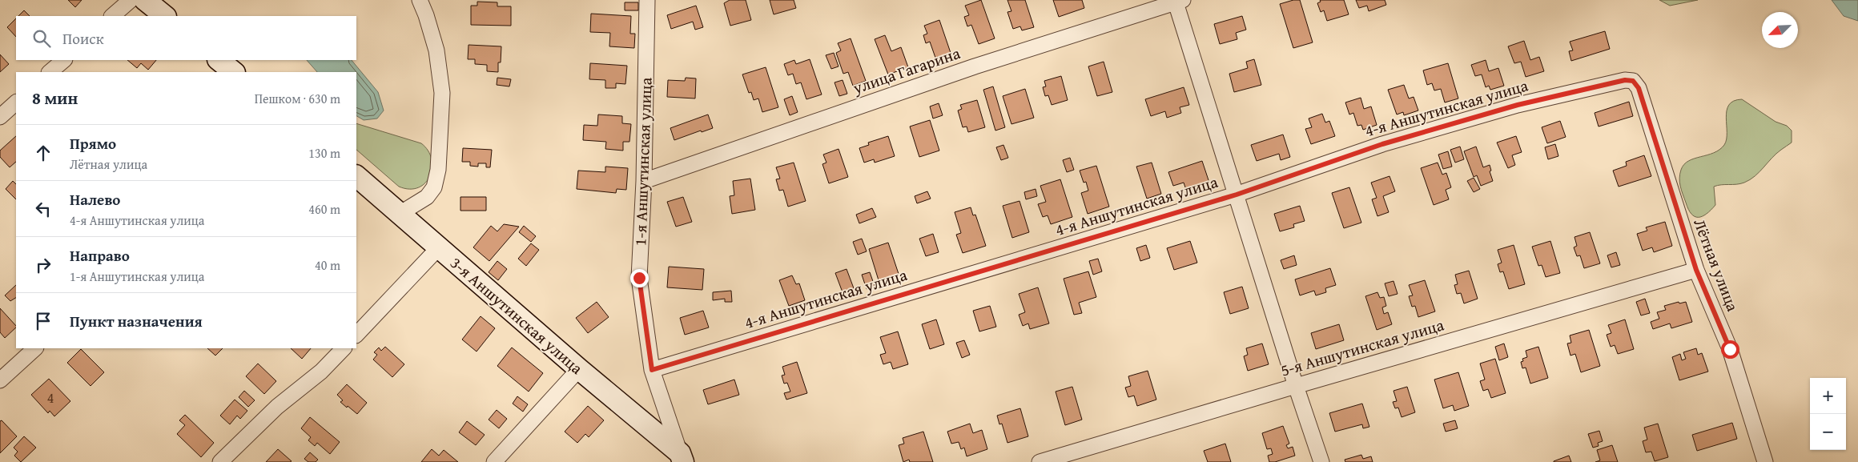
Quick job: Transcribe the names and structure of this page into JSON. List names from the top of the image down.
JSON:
{
  "streets": {
    "street": [
      "улица Гагарина",
      "4-я Аншутинская улица",
      "1-я Аншутинская улица",
      "Лётная улица",
      "3-я Аншутинская улица",
      "5-я Аншутинская улица"
    ]
  },
  "crossings": [
    ["улица Гагарина", "1-я Аншутинская улица"],
    ["4-я Аншутинская улица", "1-я Аншутинская улица"],
    ["4-я Аншутинская улица", "Лётная улица"],
    ["1-я Аншутинская улица", "3-я Аншутинская улица"],
    ["Лётная улица", "5-я Аншутинская улица"]
  ],
  "house_numbers": ["4"],
  "north": "bottom left",
  "page": {
    "search": "Поиск",
    "heading": ["8 мин", "Пешком · 630 m"],
    "list": [
      ["Прямо", "Лётная улица", "130 m"],
      ["Налево", "4-я Аншутинская улица", "460 m"],
      ["Направо", "1-я Аншутинская улица", "40 m"],
      "Пункт назначения"
    ],
    "map_buttons": ["+", "−"]
  }
}
